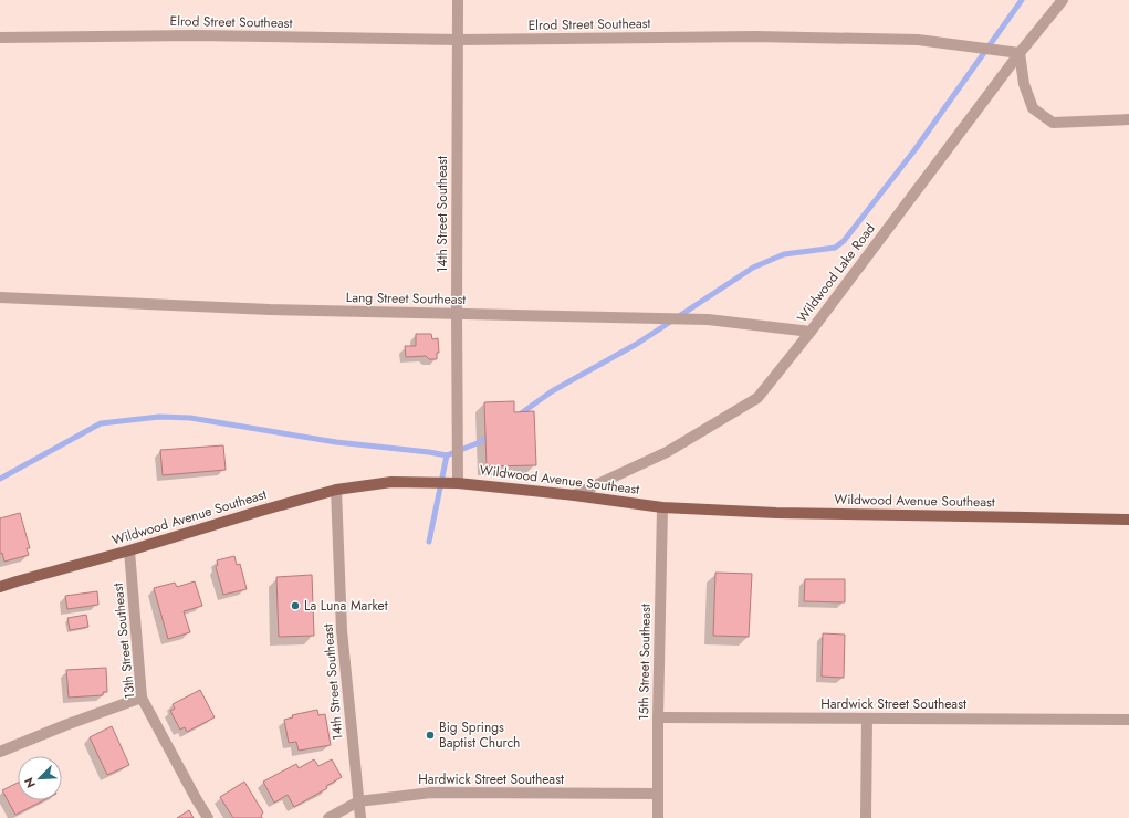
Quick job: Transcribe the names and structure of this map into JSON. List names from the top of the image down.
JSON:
{
  "streets": {
    "main road": ["Wildwood Avenue Southeast"],
    "street": [
      "Elrod Street Southeast",
      "14th Street Southeast",
      "Wildwood Lake Road",
      "Lang Street Southeast",
      "13th Street Southeast",
      "15th Street Southeast",
      "Hardwick Street Southeast"
    ]
  },
  "crossings": [
    ["Elrod Street Southeast", "14th Street Southeast"],
    ["Elrod Street Southeast", "Wildwood Lake Road"],
    ["14th Street Southeast", "Lang Street Southeast"],
    ["14th Street Southeast", "Wildwood Avenue Southeast"],
    ["14th Street Southeast", "Hardwick Street Southeast"],
    ["Wildwood Lake Road", "Lang Street Southeast"],
    ["Wildwood Lake Road", "Wildwood Avenue Southeast"],
    ["Wildwood Avenue Southeast", "13th Street Southeast"],
    ["Wildwood Avenue Southeast", "15th Street Southeast"],
    ["15th Street Southeast", "Hardwick Street Southeast"]
  ],
  "places": ["La Luna Market", "Big Springs Baptist Church"],
  "north": "bottom left"
}
